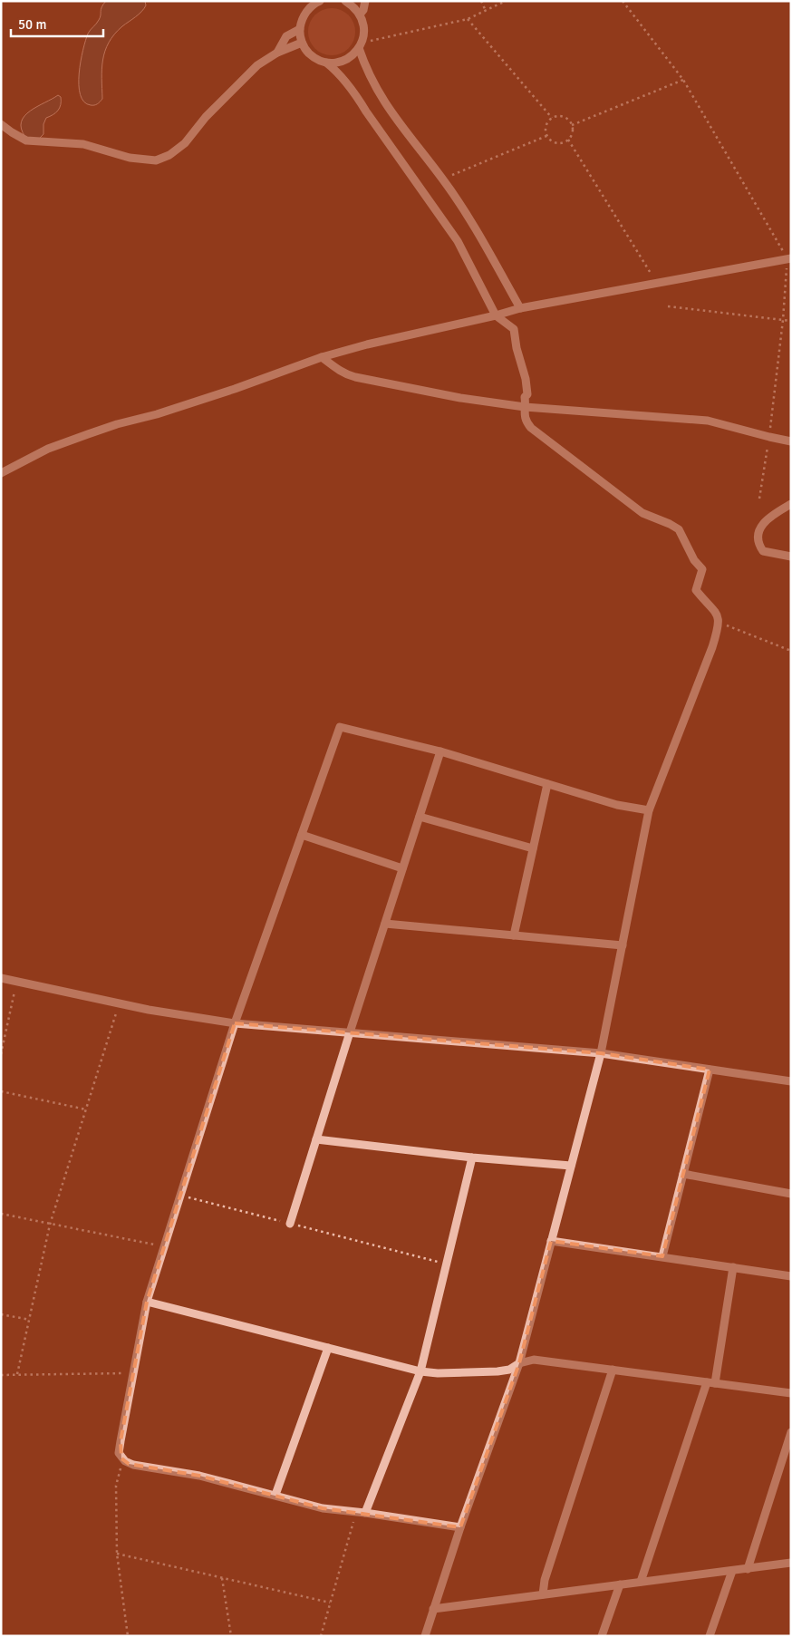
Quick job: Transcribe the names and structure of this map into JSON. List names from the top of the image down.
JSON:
{
  "scale_bar": "50 m"
}
